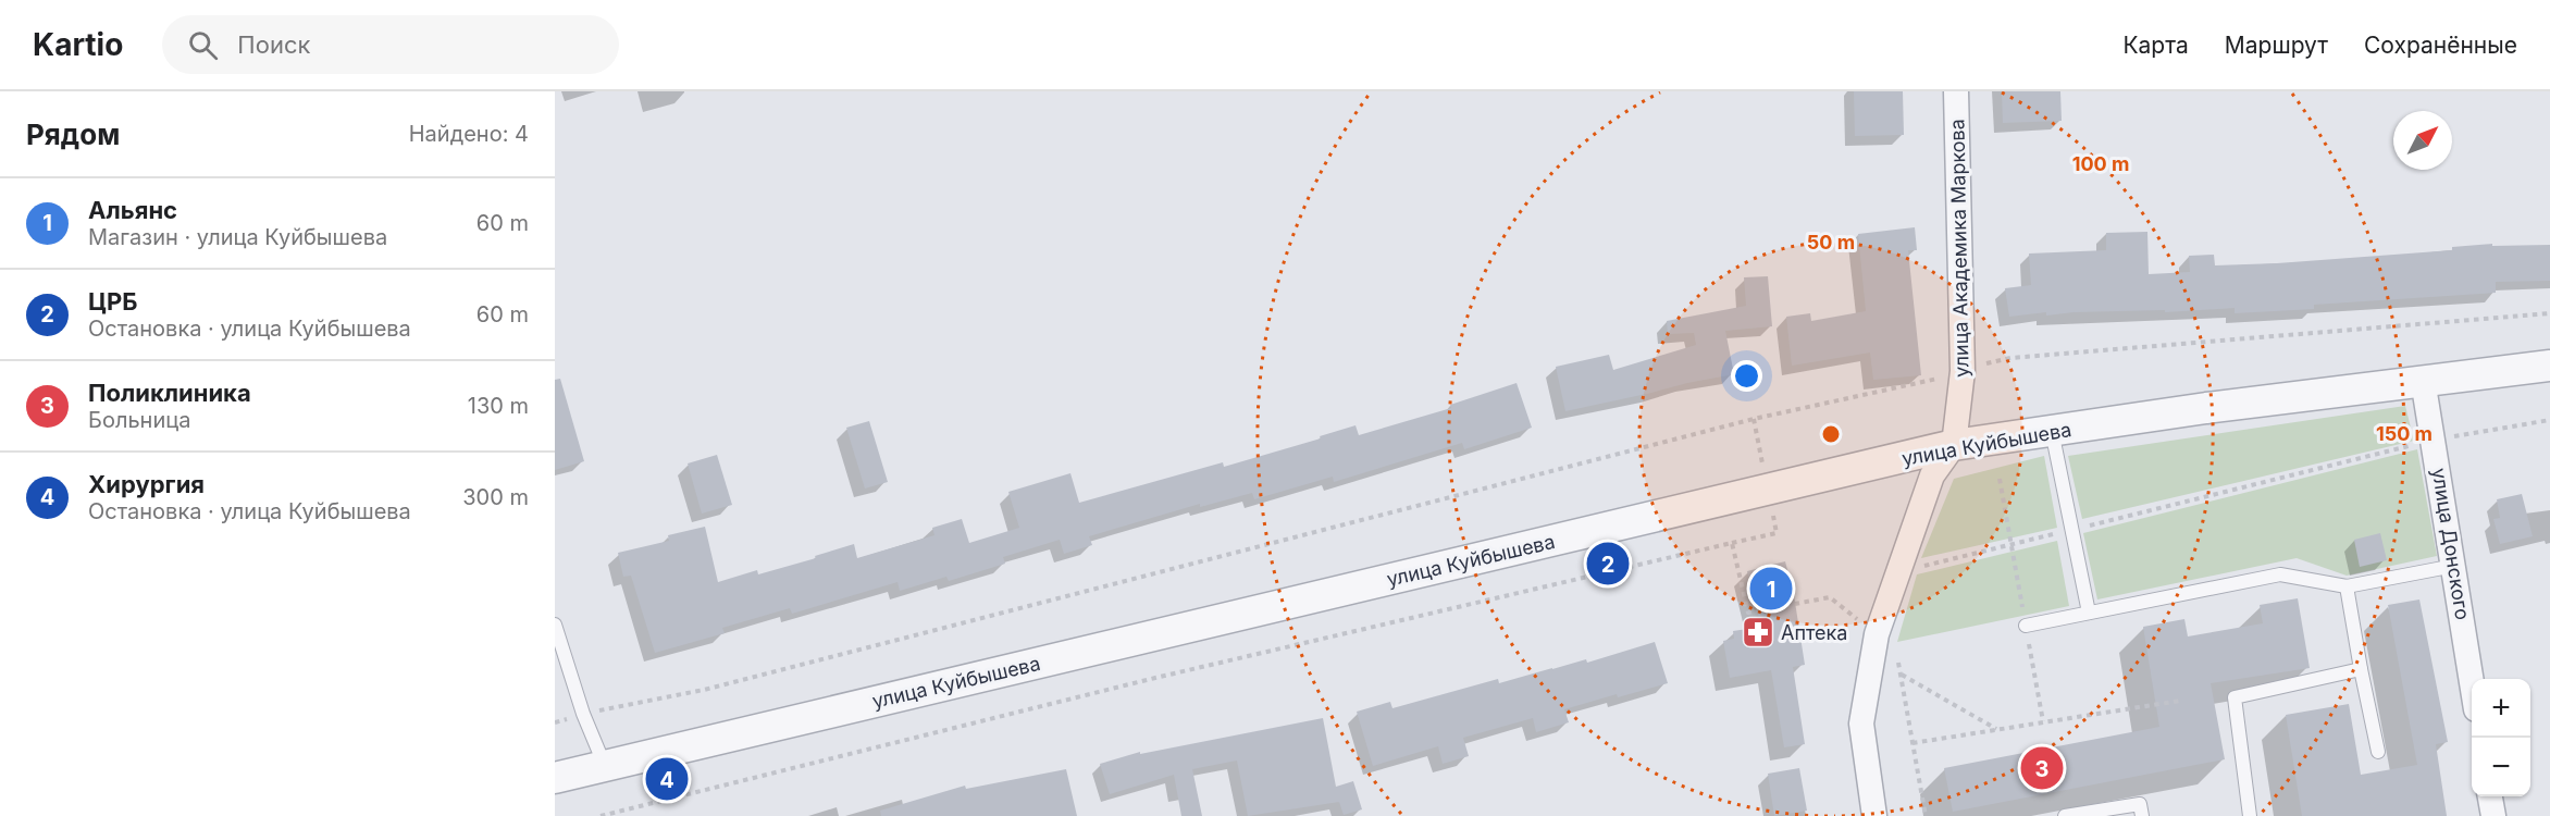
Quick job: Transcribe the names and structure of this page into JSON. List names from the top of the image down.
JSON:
{
  "streets": {
    "street": ["улица Академика Маркова", "улица Куйбышева", "улица Донского"]
  },
  "crossings": [
    ["улица Академика Маркова", "улица Куйбышева"],
    ["улица Куйбышева", "улица Донского"]
  ],
  "places": {
    "pharmacy": ["Аптека"]
  },
  "north": "top right",
  "page": {
    "header": "Kartio",
    "search": "Поиск",
    "nav": ["Карта", "Маршрут", "Сохранённые"],
    "heading": ["Рядом", "Найдено: 4"],
    "list": [
      {
        "mark": "1",
        "name": "Альянс",
        "note": "Магазин · улица Куйбышева",
        "value": "60 m"
      },
      {
        "mark": "2",
        "name": "ЦРБ",
        "note": "Остановка · улица Куйбышева",
        "value": "60 m"
      },
      {
        "mark": "3",
        "name": "Поликлиника",
        "note": "Больница",
        "value": "130 m"
      },
      {
        "mark": "4",
        "name": "Хирургия",
        "note": "Остановка · улица Куйбышева",
        "value": "300 m"
      }
    ],
    "pins": [
      "2",
      "1",
      "3",
      "4"
    ],
    "map_buttons": ["+", "−"]
  },
  "rings": ["100 m", "50 m", "150 m"]
}
